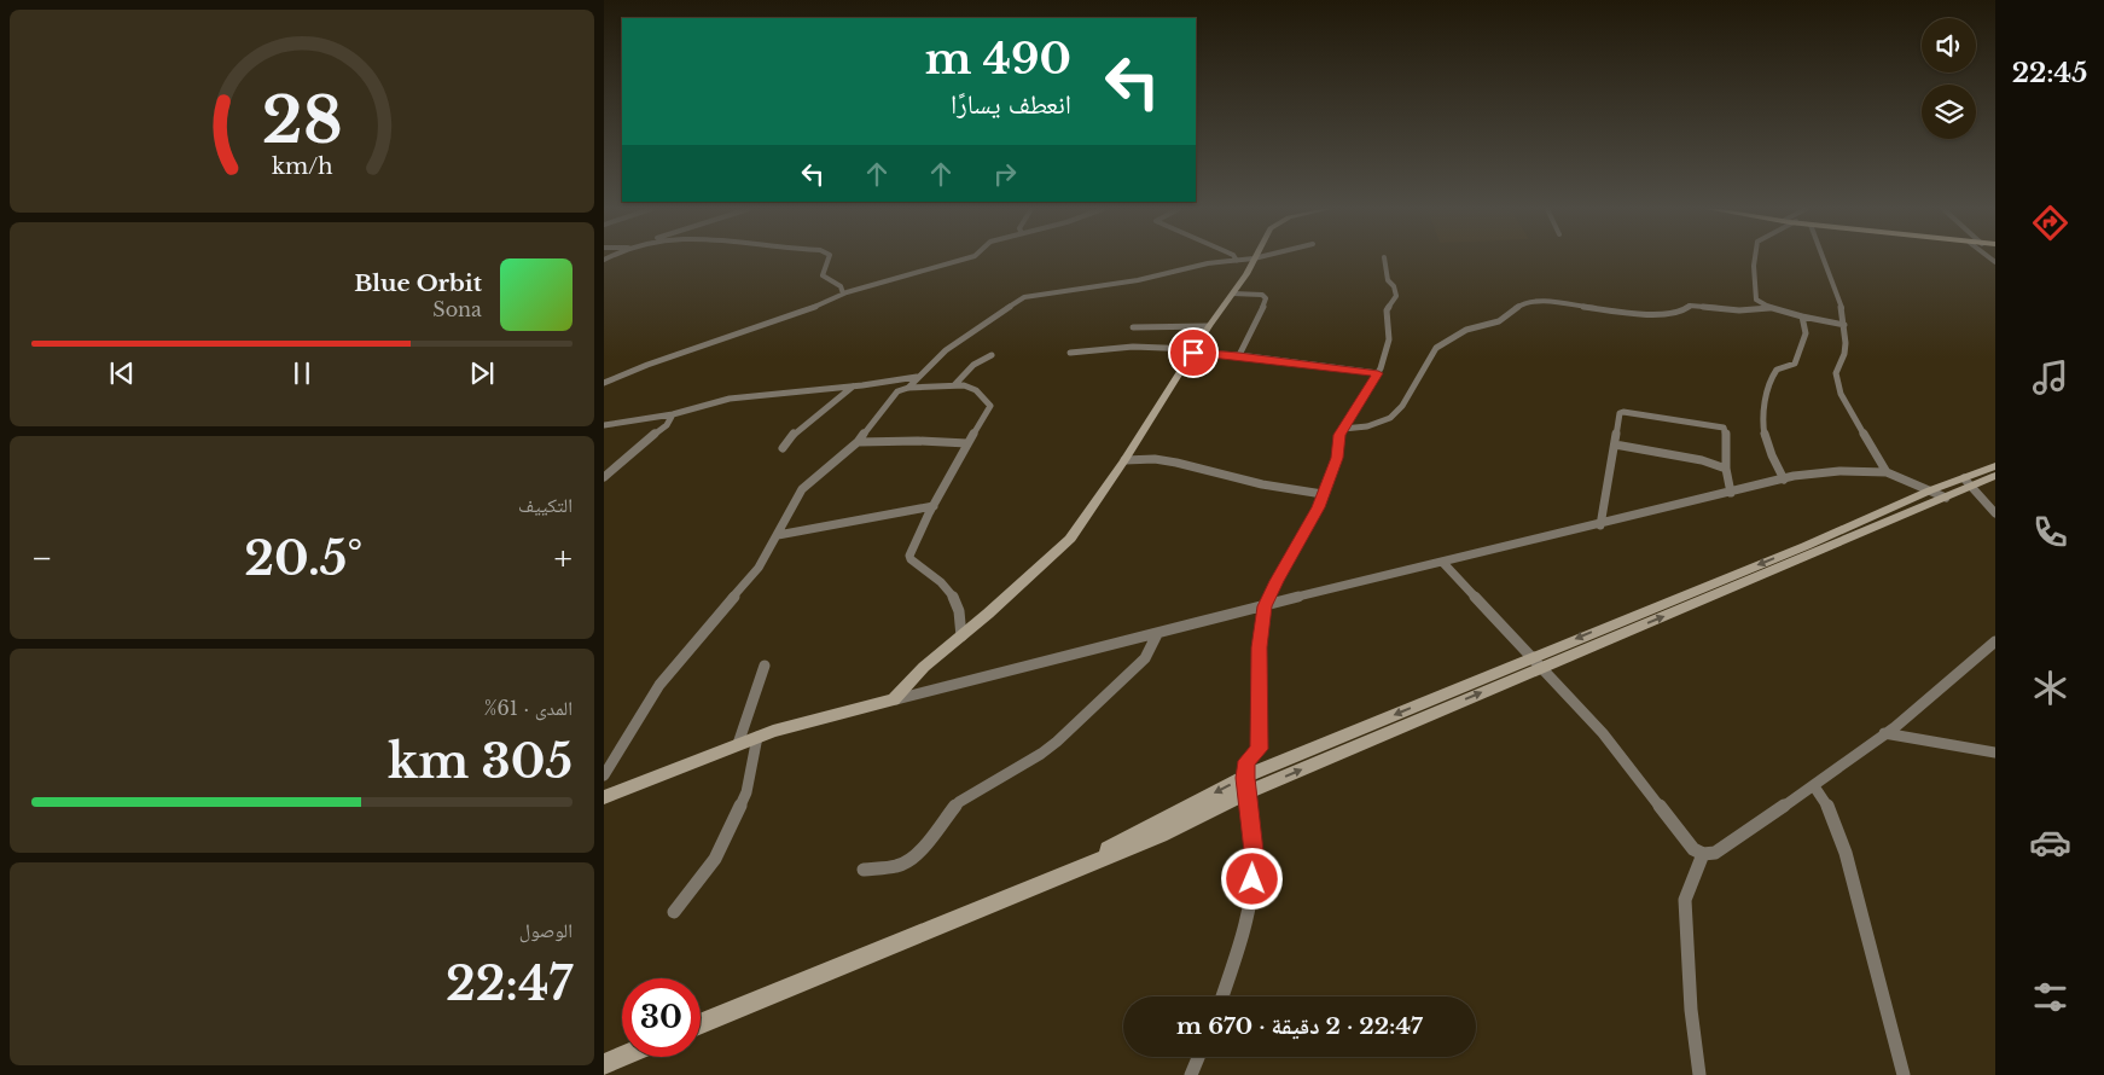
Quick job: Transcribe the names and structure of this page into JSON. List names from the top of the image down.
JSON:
{
  "page": {
    "tabs": "22:45",
    "turn": ["490 m", "انعطف يسارًا"],
    "song": ["Blue Orbit", "Sona"],
    "tile": [
      "التكييف",
      ["المدى · 61%", "305 km"],
      ["الوصول", "22:47"]
    ],
    "heat": ["−", "20.5°", "+"],
    "limit": "30",
    "trip": "22:47 · 2 دقيقة · 670 m",
    "gauge": ["28", "km/h"]
  }
}
